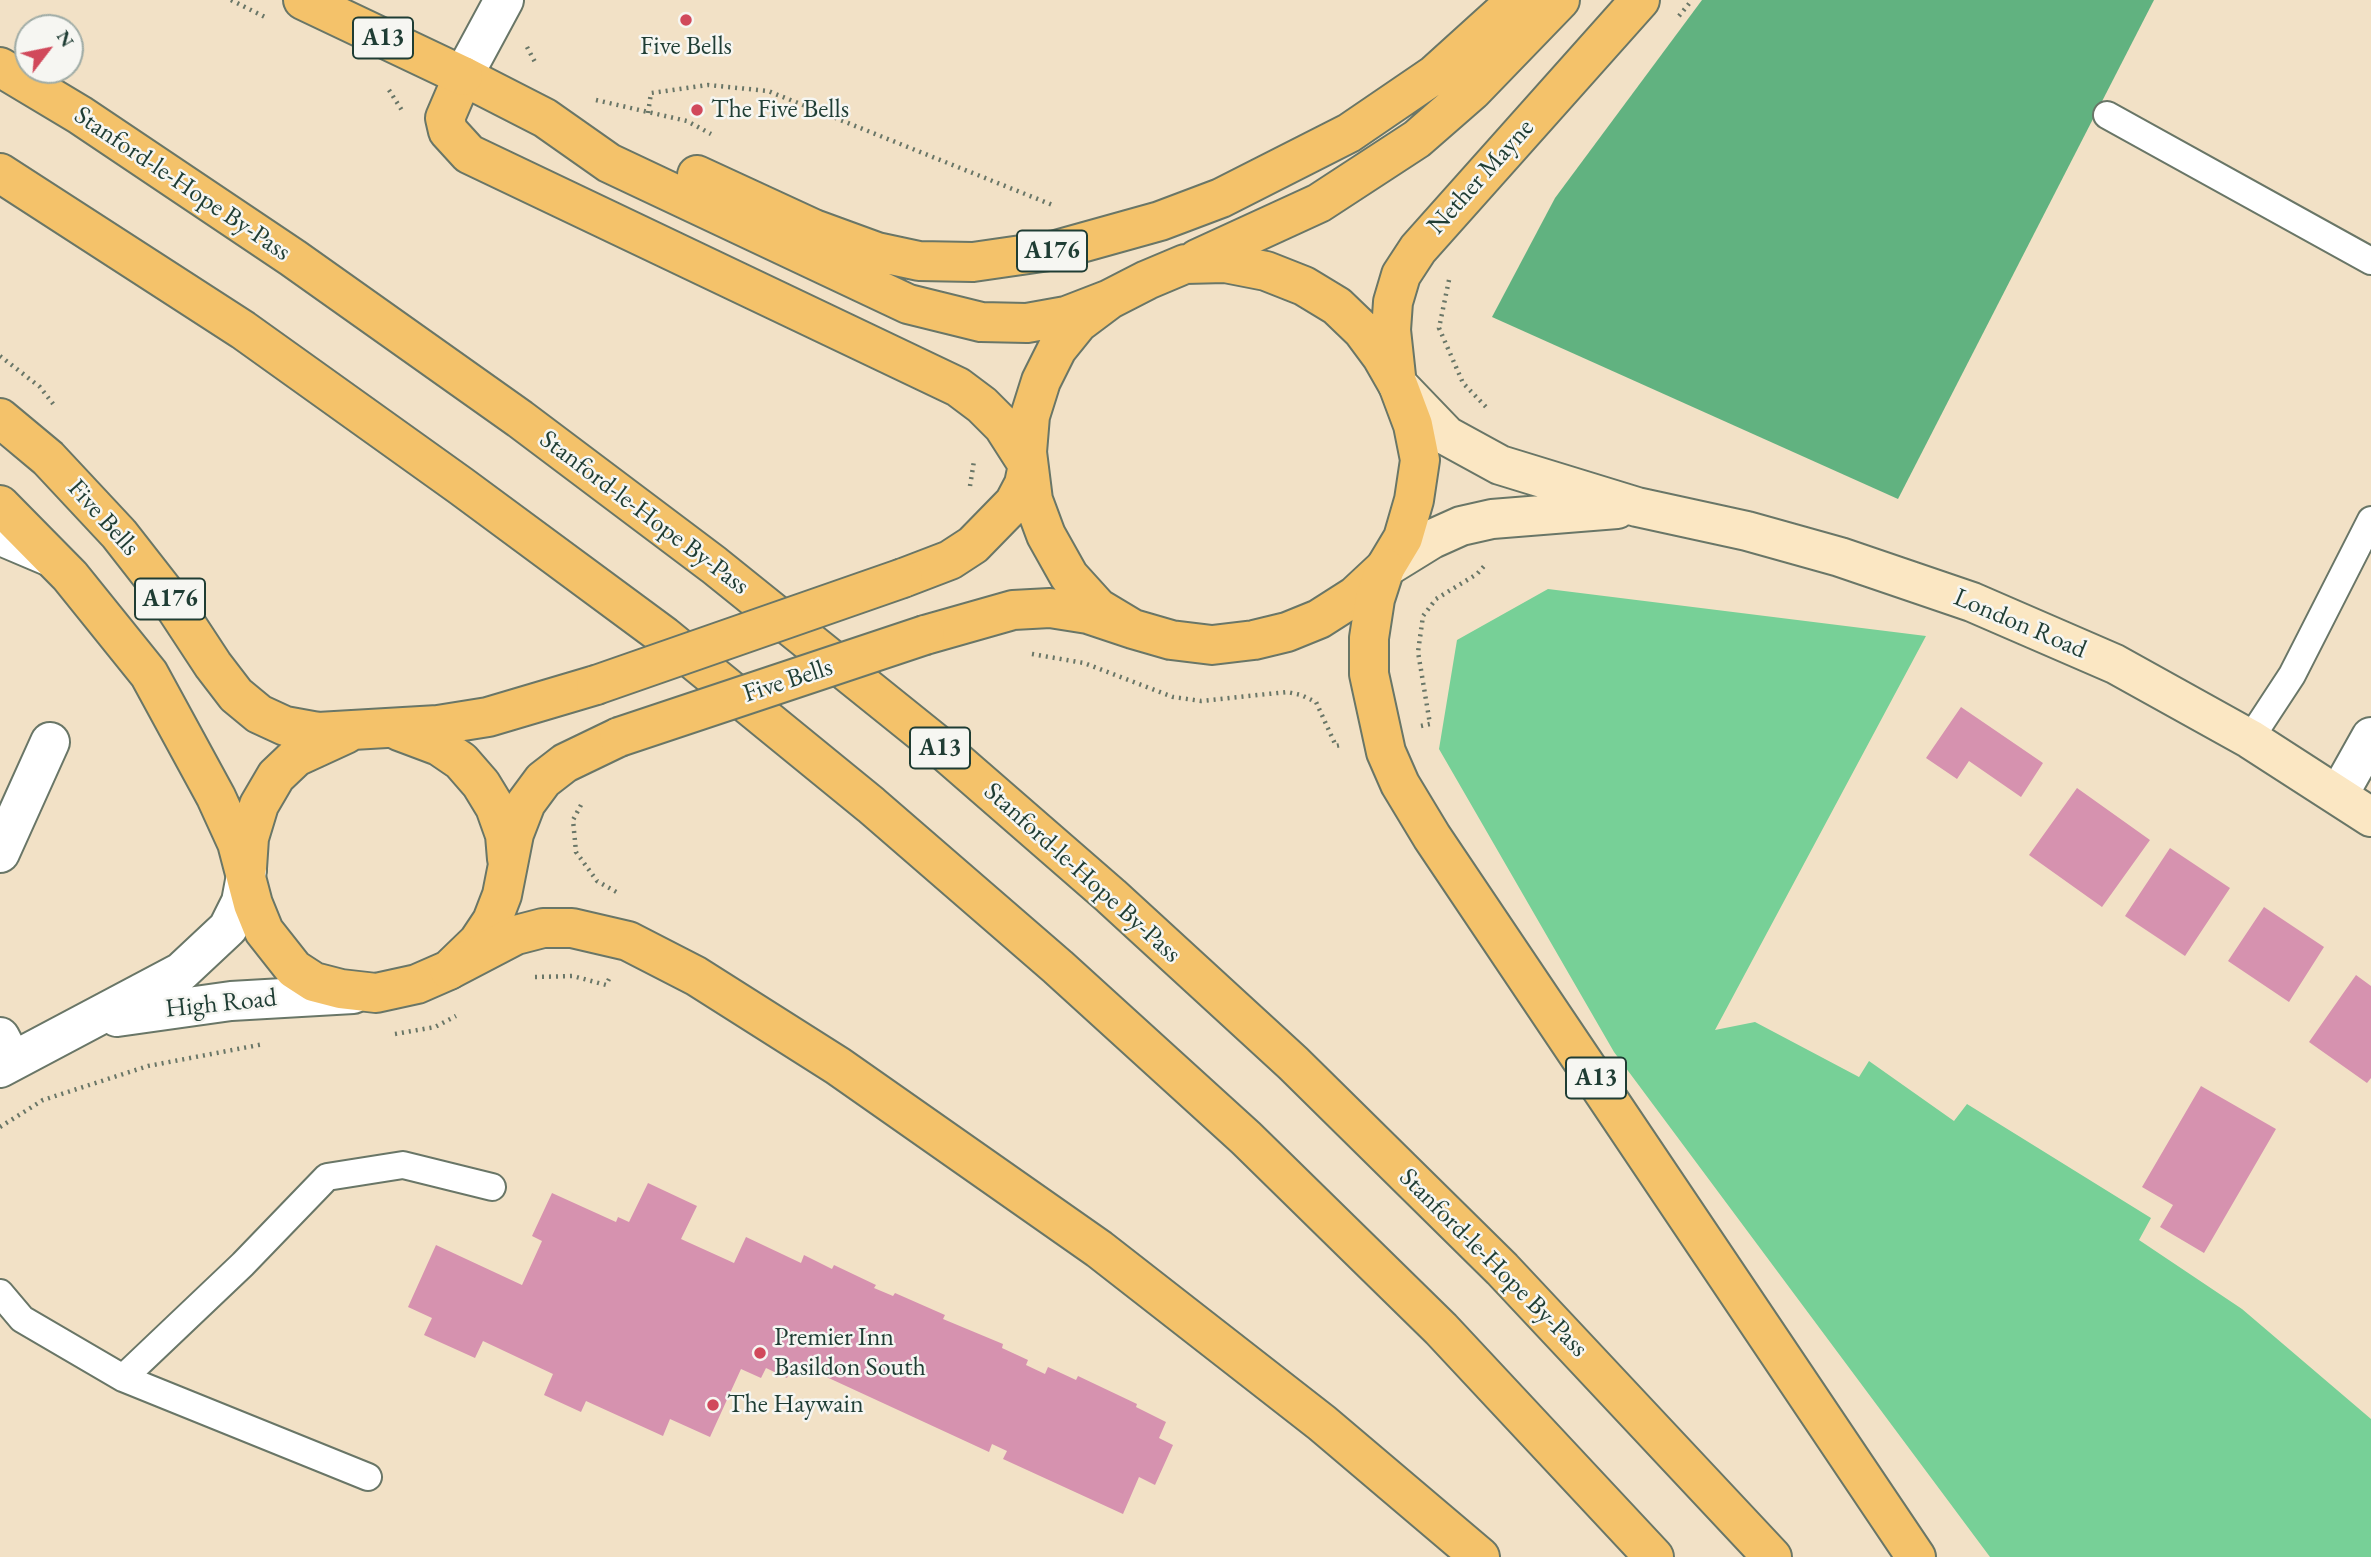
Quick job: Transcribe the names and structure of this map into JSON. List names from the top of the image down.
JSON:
{
  "streets": {
    "main road": [
      "A13",
      "Nether Mayne",
      "Stanford-le-Hope By-Pass",
      "A176",
      "Five Bells",
      "London Road"
    ],
    "street": ["High Road"]
  },
  "crossings": [
    ["A13", "A176"],
    ["A13", "Five Bells"],
    ["A13", "London Road"],
    ["Nether Mayne", "Five Bells"],
    ["Nether Mayne", "London Road"],
    ["A176", "Five Bells"],
    ["Five Bells", "London Road"],
    ["Five Bells", "High Road"]
  ],
  "places": [
    "Five Bells",
    "The Five Bells",
    "Premier Inn Basildon South",
    "The Haywain"
  ],
  "north": "top right"
}
